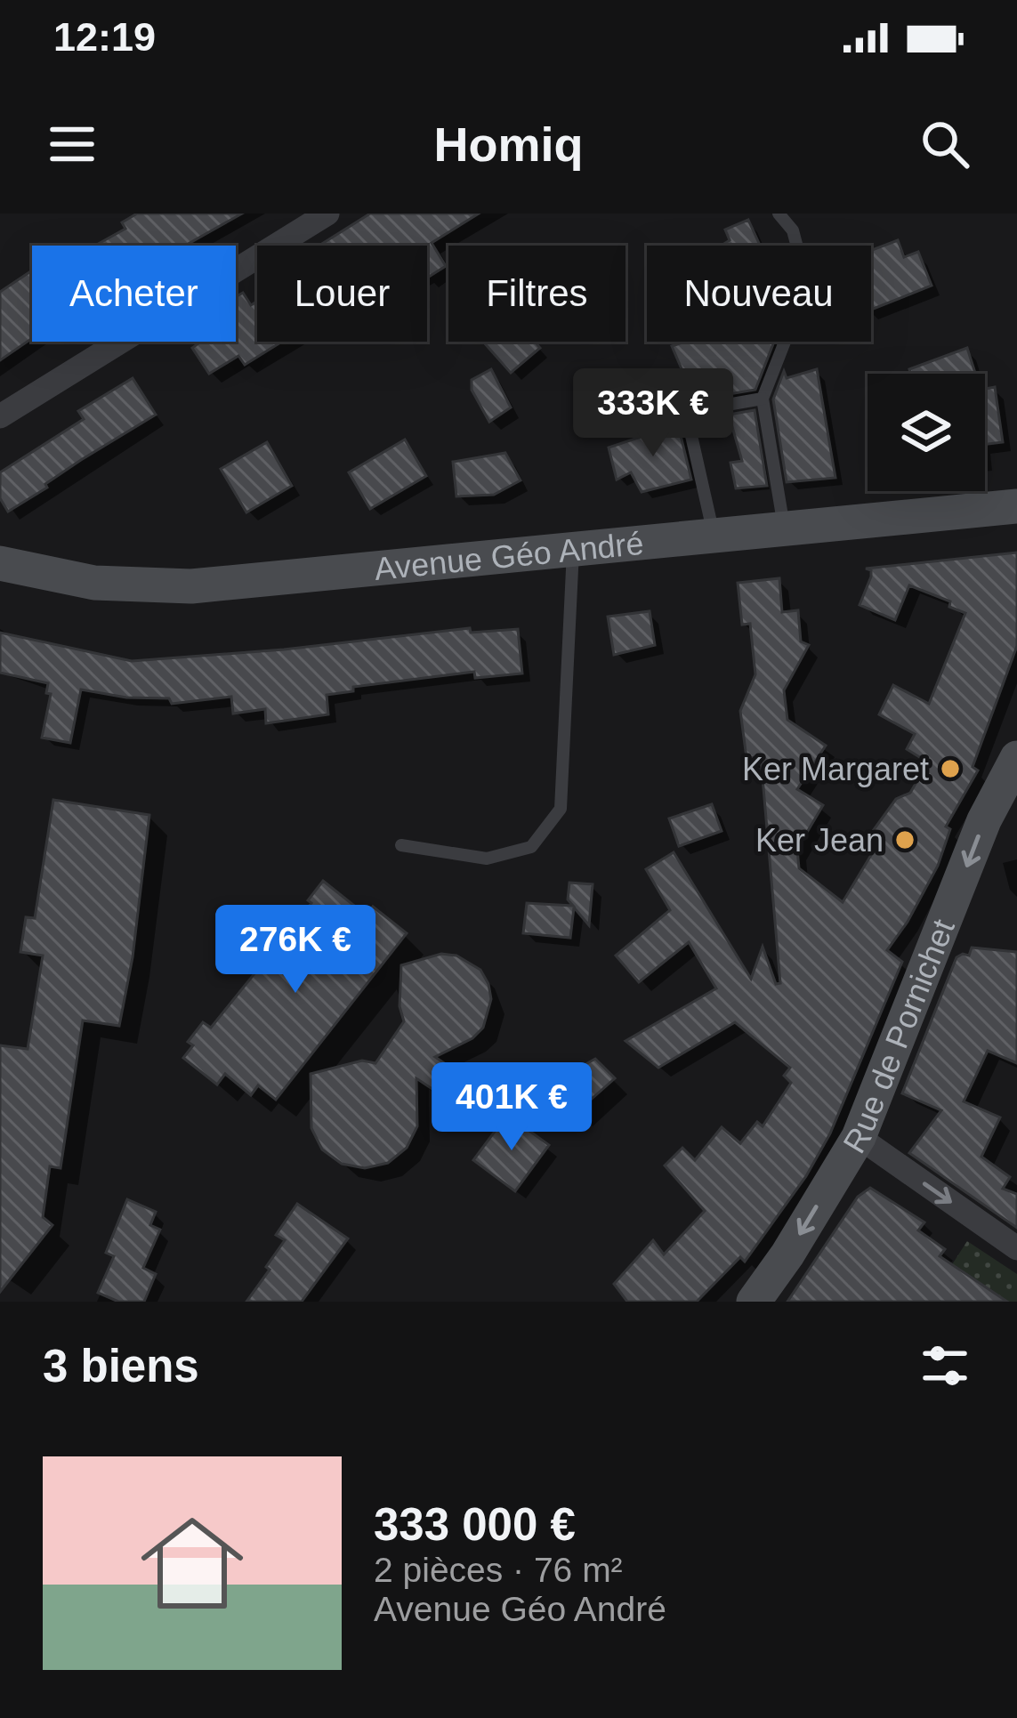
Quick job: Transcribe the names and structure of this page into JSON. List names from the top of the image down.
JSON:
{
  "streets": {
    "main road": ["Avenue Géo André", "Rue de Pornichet"]
  },
  "one_way": ["Rue de Pornichet"],
  "places": ["Ker Margaret", "Ker Jean"],
  "page": {
    "status": "12:19",
    "header": "Homiq",
    "chip": [
      "Acheter",
      "Louer",
      "Filtres",
      "Nouveau"
    ],
    "price": ["333K €", "276K €", "401K €"],
    "heading": "3 biens",
    "list": [
      {
        "name": "333 000 €",
        "note": "2 pièces · 76 m² · Avenue Géo André"
      }
    ]
  }
}
